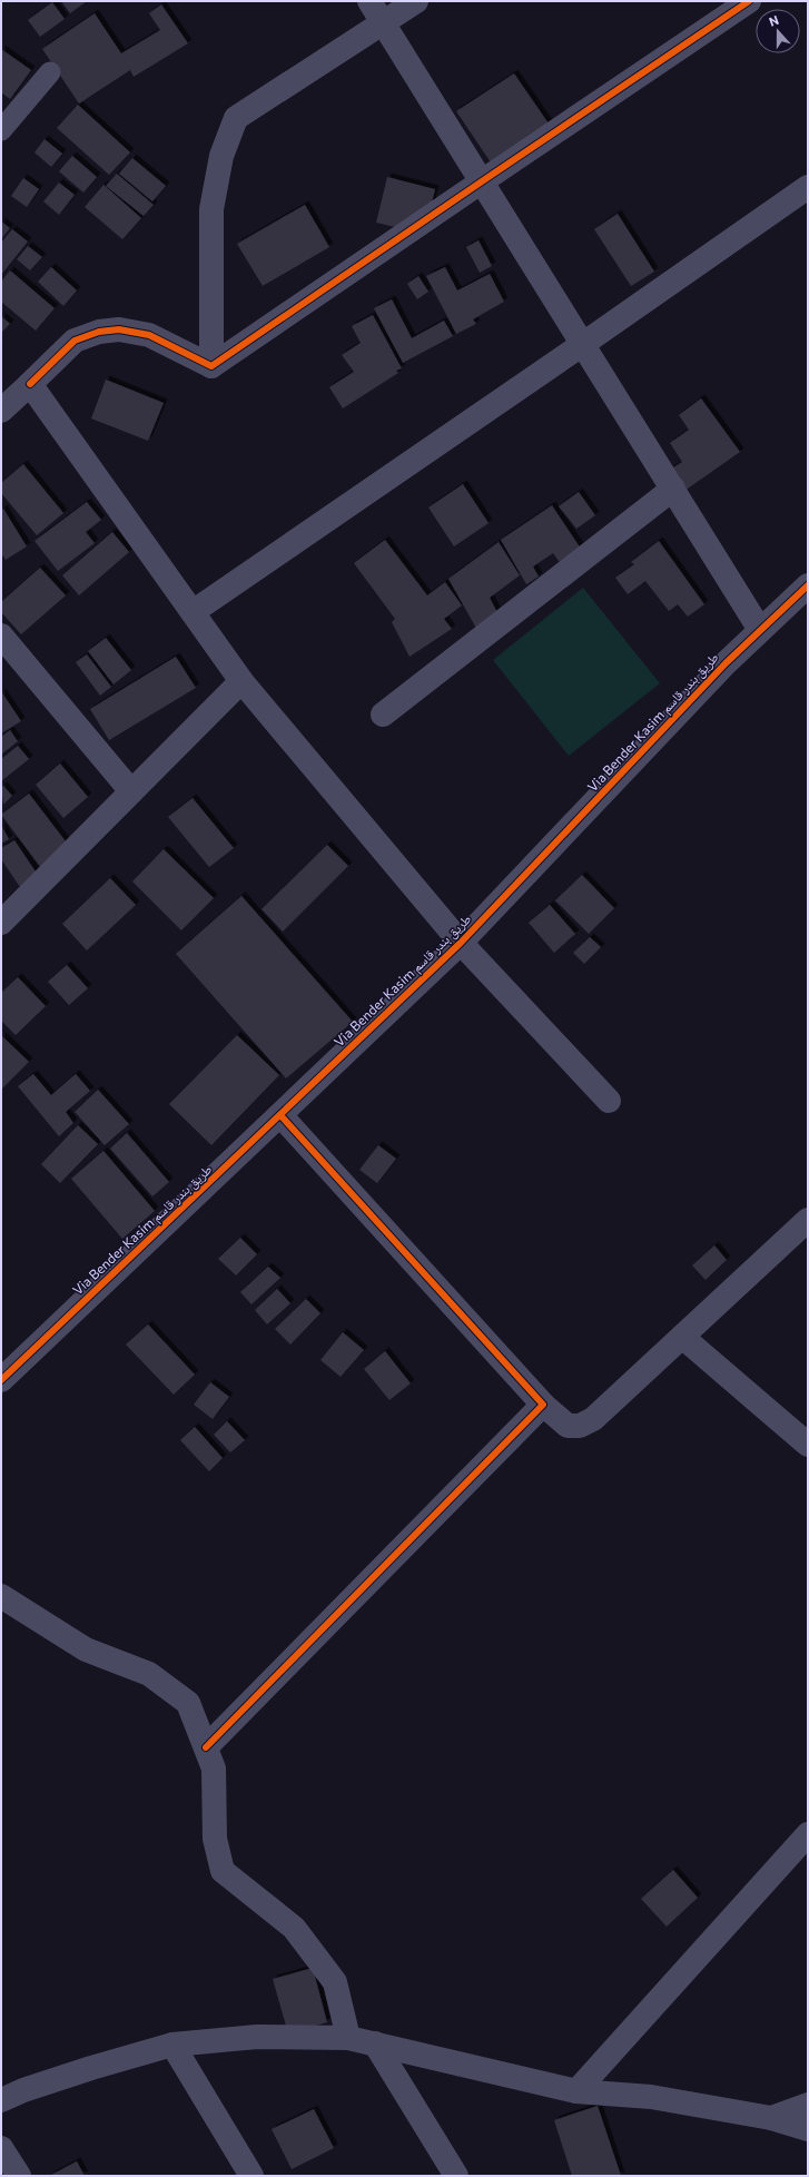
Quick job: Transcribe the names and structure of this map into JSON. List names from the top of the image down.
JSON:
{
  "streets": {
    "street": ["Via Bender Kasim طريق بندر قاسم"]
  },
  "north": "top"
}
